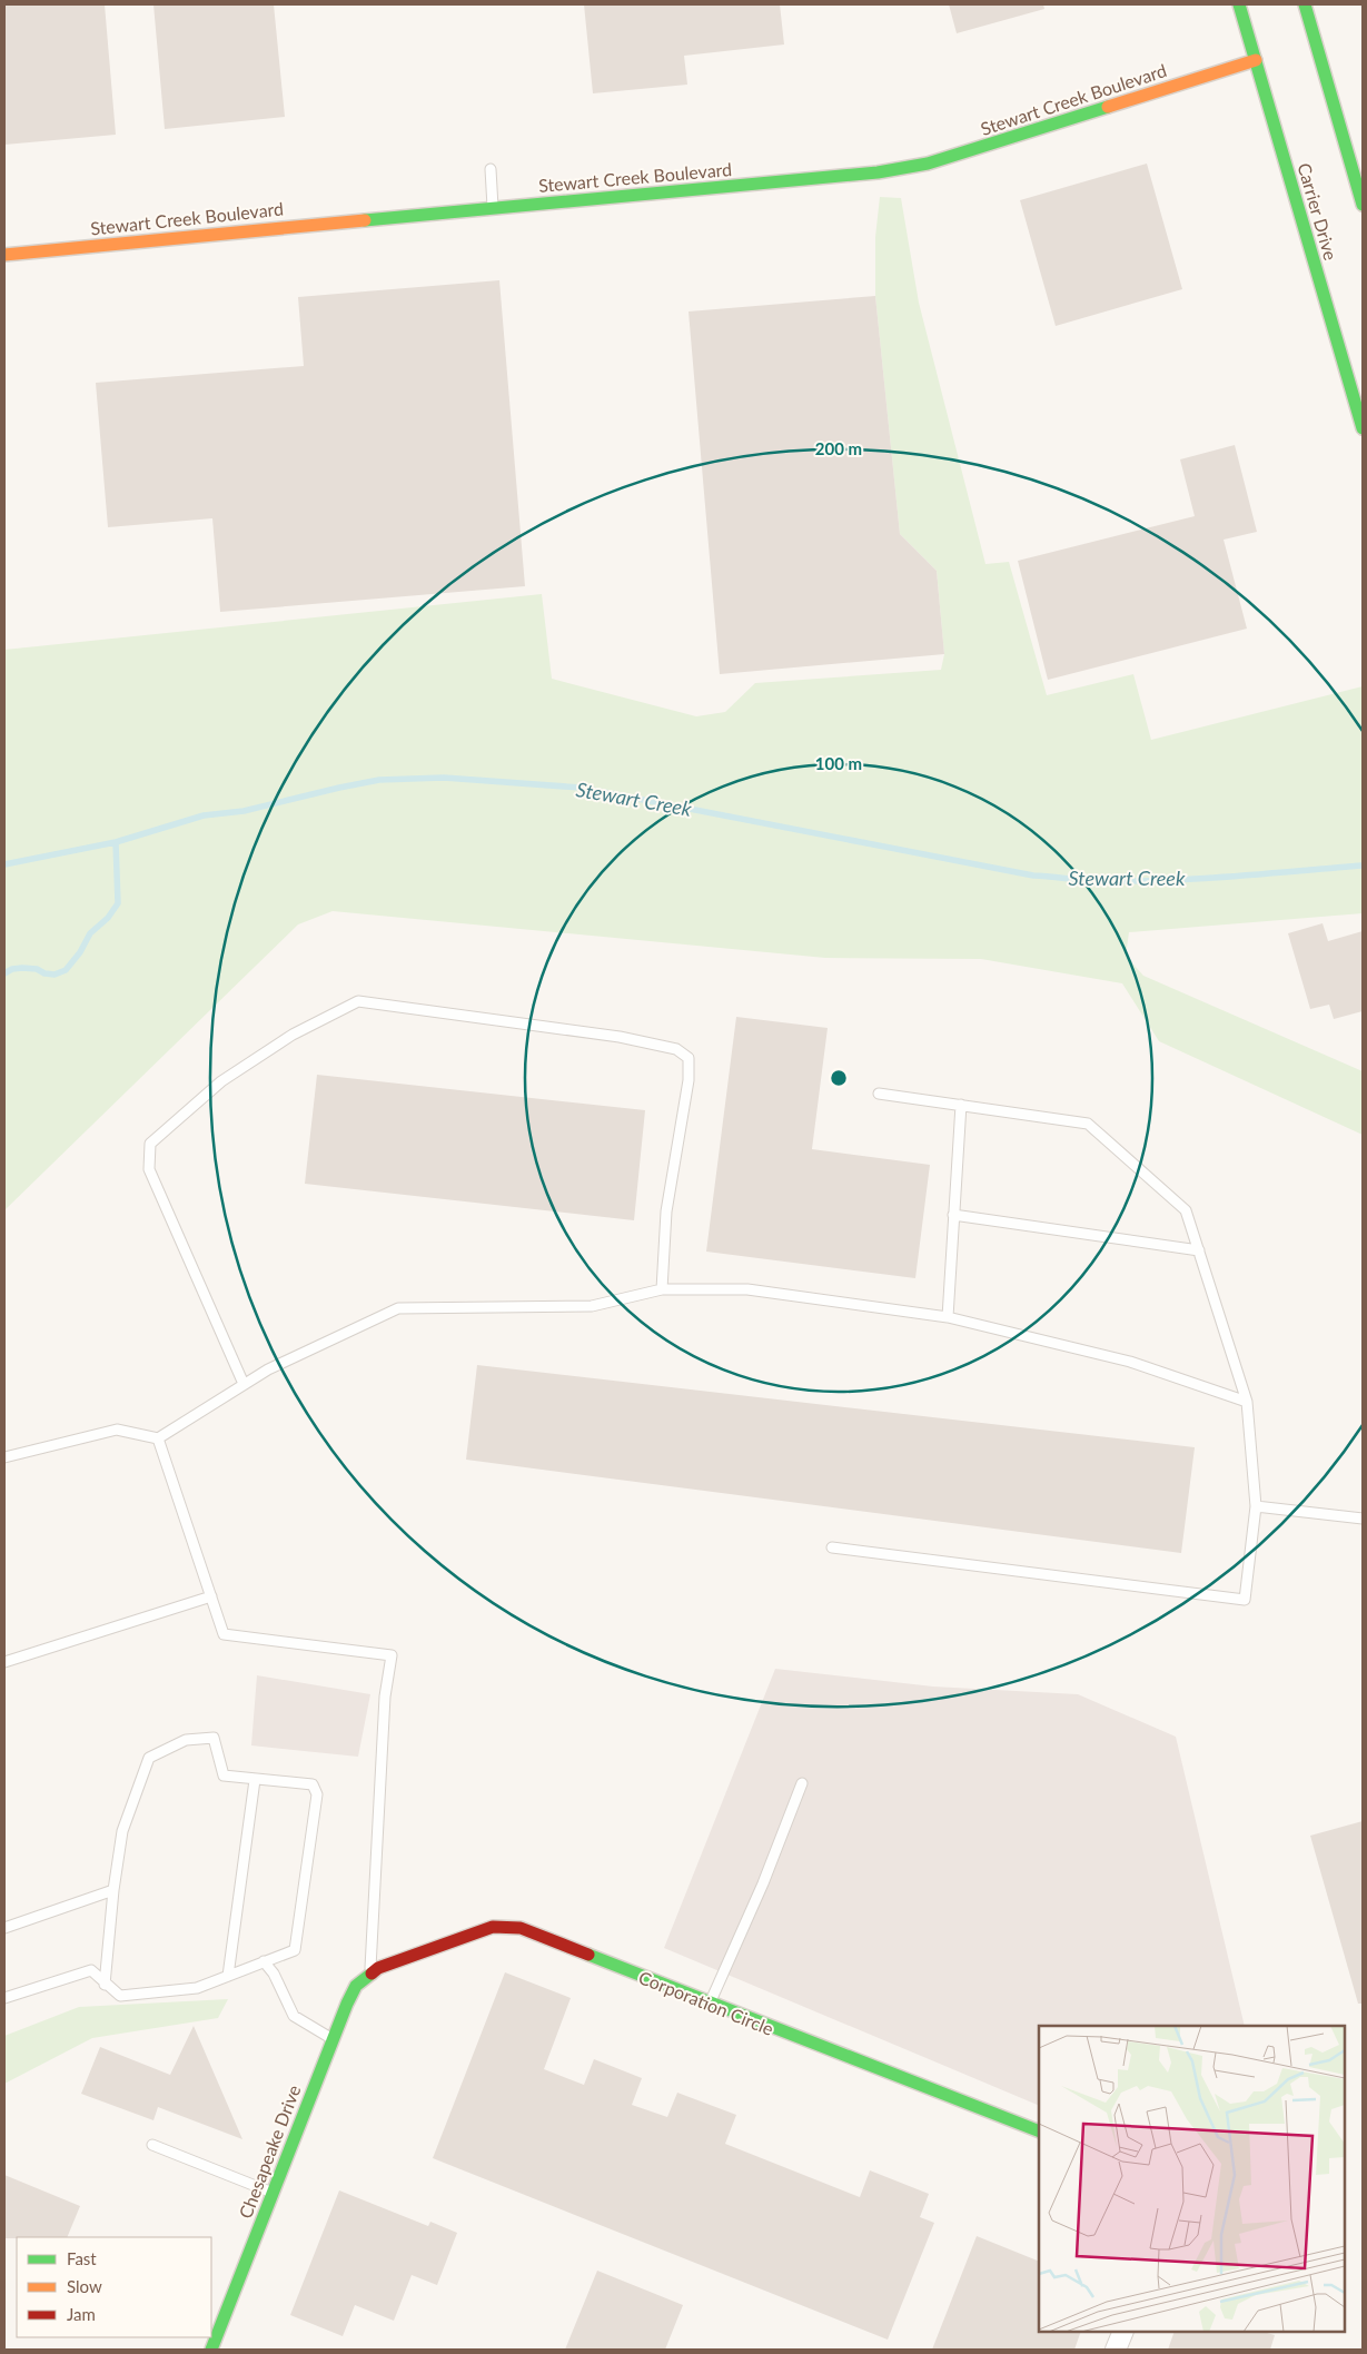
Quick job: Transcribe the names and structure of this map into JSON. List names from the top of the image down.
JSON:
{
  "streets": {
    "main road": [
      "Stewart Creek Boulevard",
      "Carrier Drive",
      "Corporation Circle",
      "Chesapeake Drive"
    ]
  },
  "crossings": [
    ["Stewart Creek Boulevard", "Carrier Drive"],
    ["Corporation Circle", "Chesapeake Drive"]
  ],
  "water": ["Stewart Creek"],
  "legend": ["Fast", "Slow", "Jam"],
  "rings": ["200 m", "100 m"]
}
